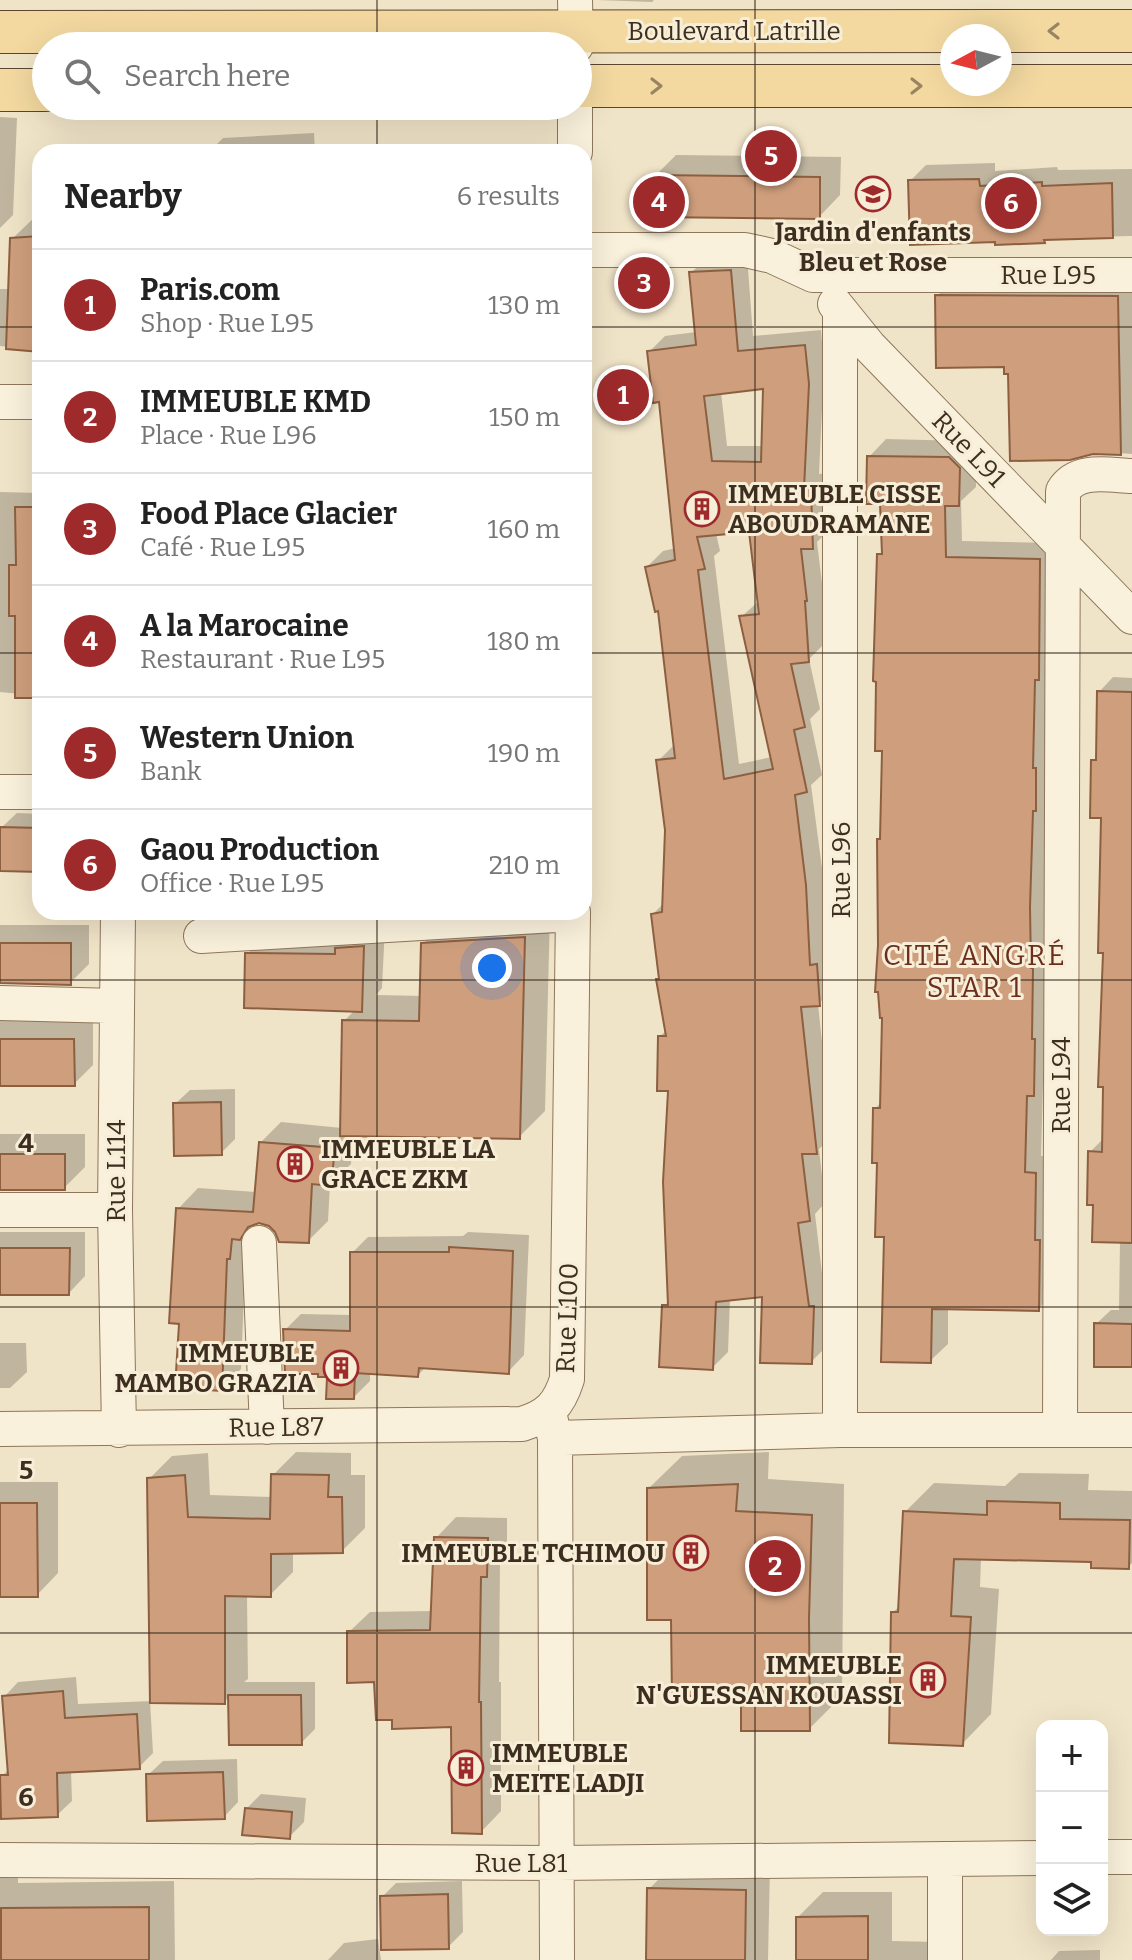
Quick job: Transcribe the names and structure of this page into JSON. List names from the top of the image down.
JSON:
{
  "streets": {
    "main road": ["Boulevard Latrille"],
    "street": [
      "Rue L95",
      "Rue L91",
      "Rue L96",
      "Rue L94",
      "Rue L114",
      "Rue L100",
      "Rue L87",
      "Rue L81"
    ]
  },
  "crossings": [
    ["Rue L95", "Rue L91"],
    ["Rue L91", "Rue L96"],
    ["Rue L91", "Rue L94"],
    ["Rue L96", "Rue L87"],
    ["Rue L94", "Rue L87"],
    ["Rue L114", "Rue L87"],
    ["Rue L100", "Rue L87"],
    ["Rue L100", "Rue L81"]
  ],
  "districts": ["CITÉ ANGRÉ STAR 1"],
  "places": {
    "school or university": ["Jardin d'enfants Bleu et Rose"],
    "building": [
      "IMMEUBLE CISSE ABOUDRAMANE",
      "IMMEUBLE LA GRACE ZKM",
      "IMMEUBLE MAMBO GRAZIA",
      "IMMEUBLE TCHIMOU",
      "IMMEUBLE N'GUESSAN KOUASSI",
      "IMMEUBLE MEITE LADJI"
    ]
  },
  "north": "left",
  "page": {
    "search": "Search here",
    "pins": [
      "5",
      "4",
      "6",
      "3",
      "1",
      "2"
    ],
    "heading": ["Nearby", "6 results"],
    "list": [
      {
        "mark": "1",
        "name": "Paris.com",
        "note": "Shop · Rue L95",
        "value": "130 m"
      },
      {
        "mark": "2",
        "name": "IMMEUBLE KMD",
        "note": "Place · Rue L96",
        "value": "150 m"
      },
      {
        "mark": "3",
        "name": "Food Place Glacier",
        "note": "Café · Rue L95",
        "value": "160 m"
      },
      {
        "mark": "4",
        "name": "A la Marocaine",
        "note": "Restaurant · Rue L95",
        "value": "180 m"
      },
      {
        "mark": "5",
        "name": "Western Union",
        "note": "Bank",
        "value": "190 m"
      },
      {
        "mark": "6",
        "name": "Gaou Production",
        "note": "Office · Rue L95",
        "value": "210 m"
      }
    ],
    "map_buttons": ["+", "−"]
  },
  "grid": {
    "rows": ["4", "5", "6"]
  }
}
